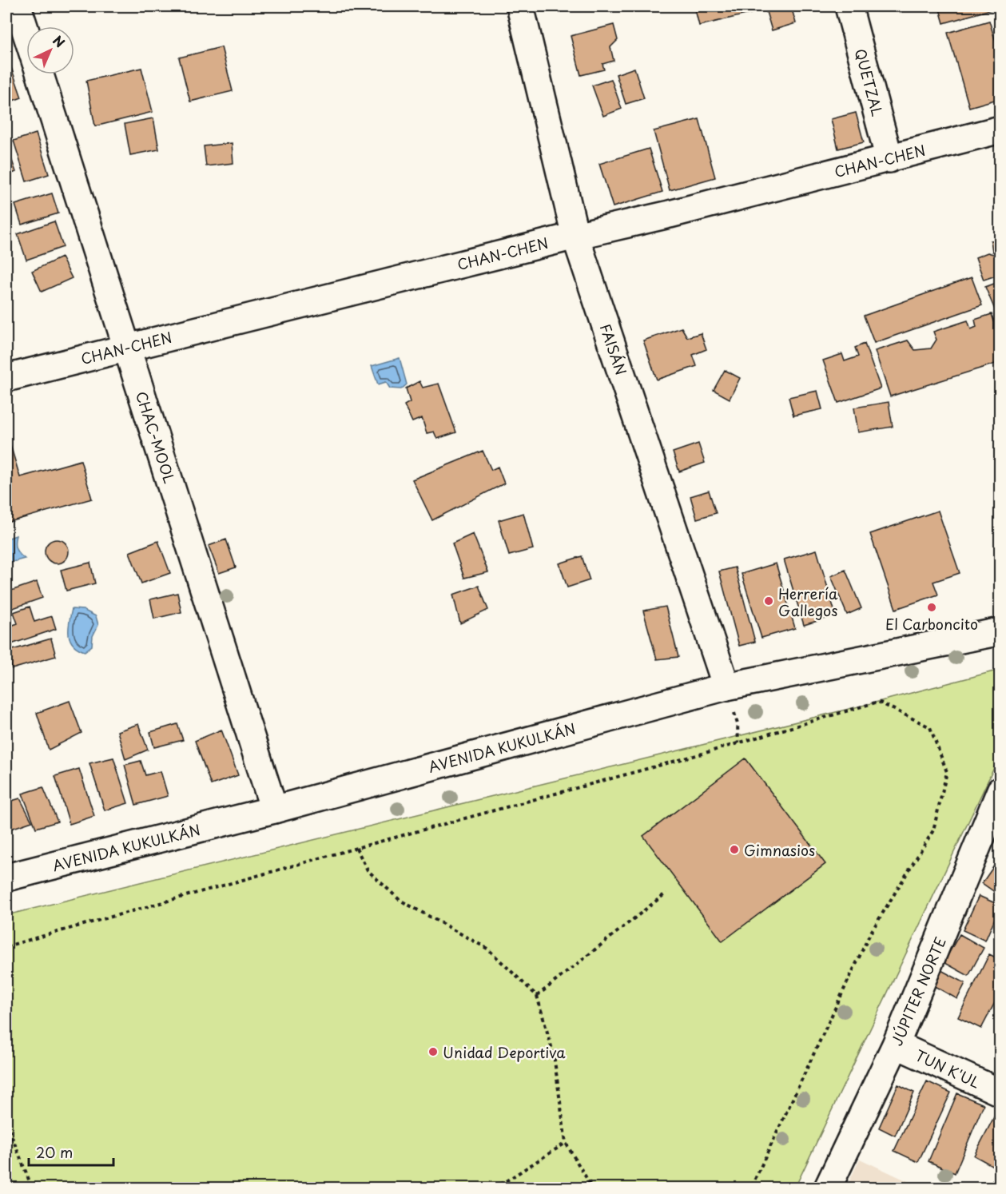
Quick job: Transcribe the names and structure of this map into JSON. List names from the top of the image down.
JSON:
{
  "streets": {
    "street": [
      "QUETZAL",
      "CHAN-CHEN",
      "FAISÁN",
      "CHAC-MOOL",
      "AVENIDA KUKULKÁN",
      "JÚPITER NORTE",
      "TUN K'UL"
    ]
  },
  "crossings": [
    ["QUETZAL", "CHAN-CHEN"],
    ["CHAN-CHEN", "FAISÁN"],
    ["CHAN-CHEN", "CHAC-MOOL"],
    ["FAISÁN", "AVENIDA KUKULKÁN"],
    ["CHAC-MOOL", "AVENIDA KUKULKÁN"],
    ["JÚPITER NORTE", "TUN K'UL"]
  ],
  "places": [
    "Herrería Gallegos",
    "El Carboncito",
    "Gimnasios",
    "Unidad Deportiva"
  ],
  "scale_bar": "20 m",
  "north": "top right"
}
